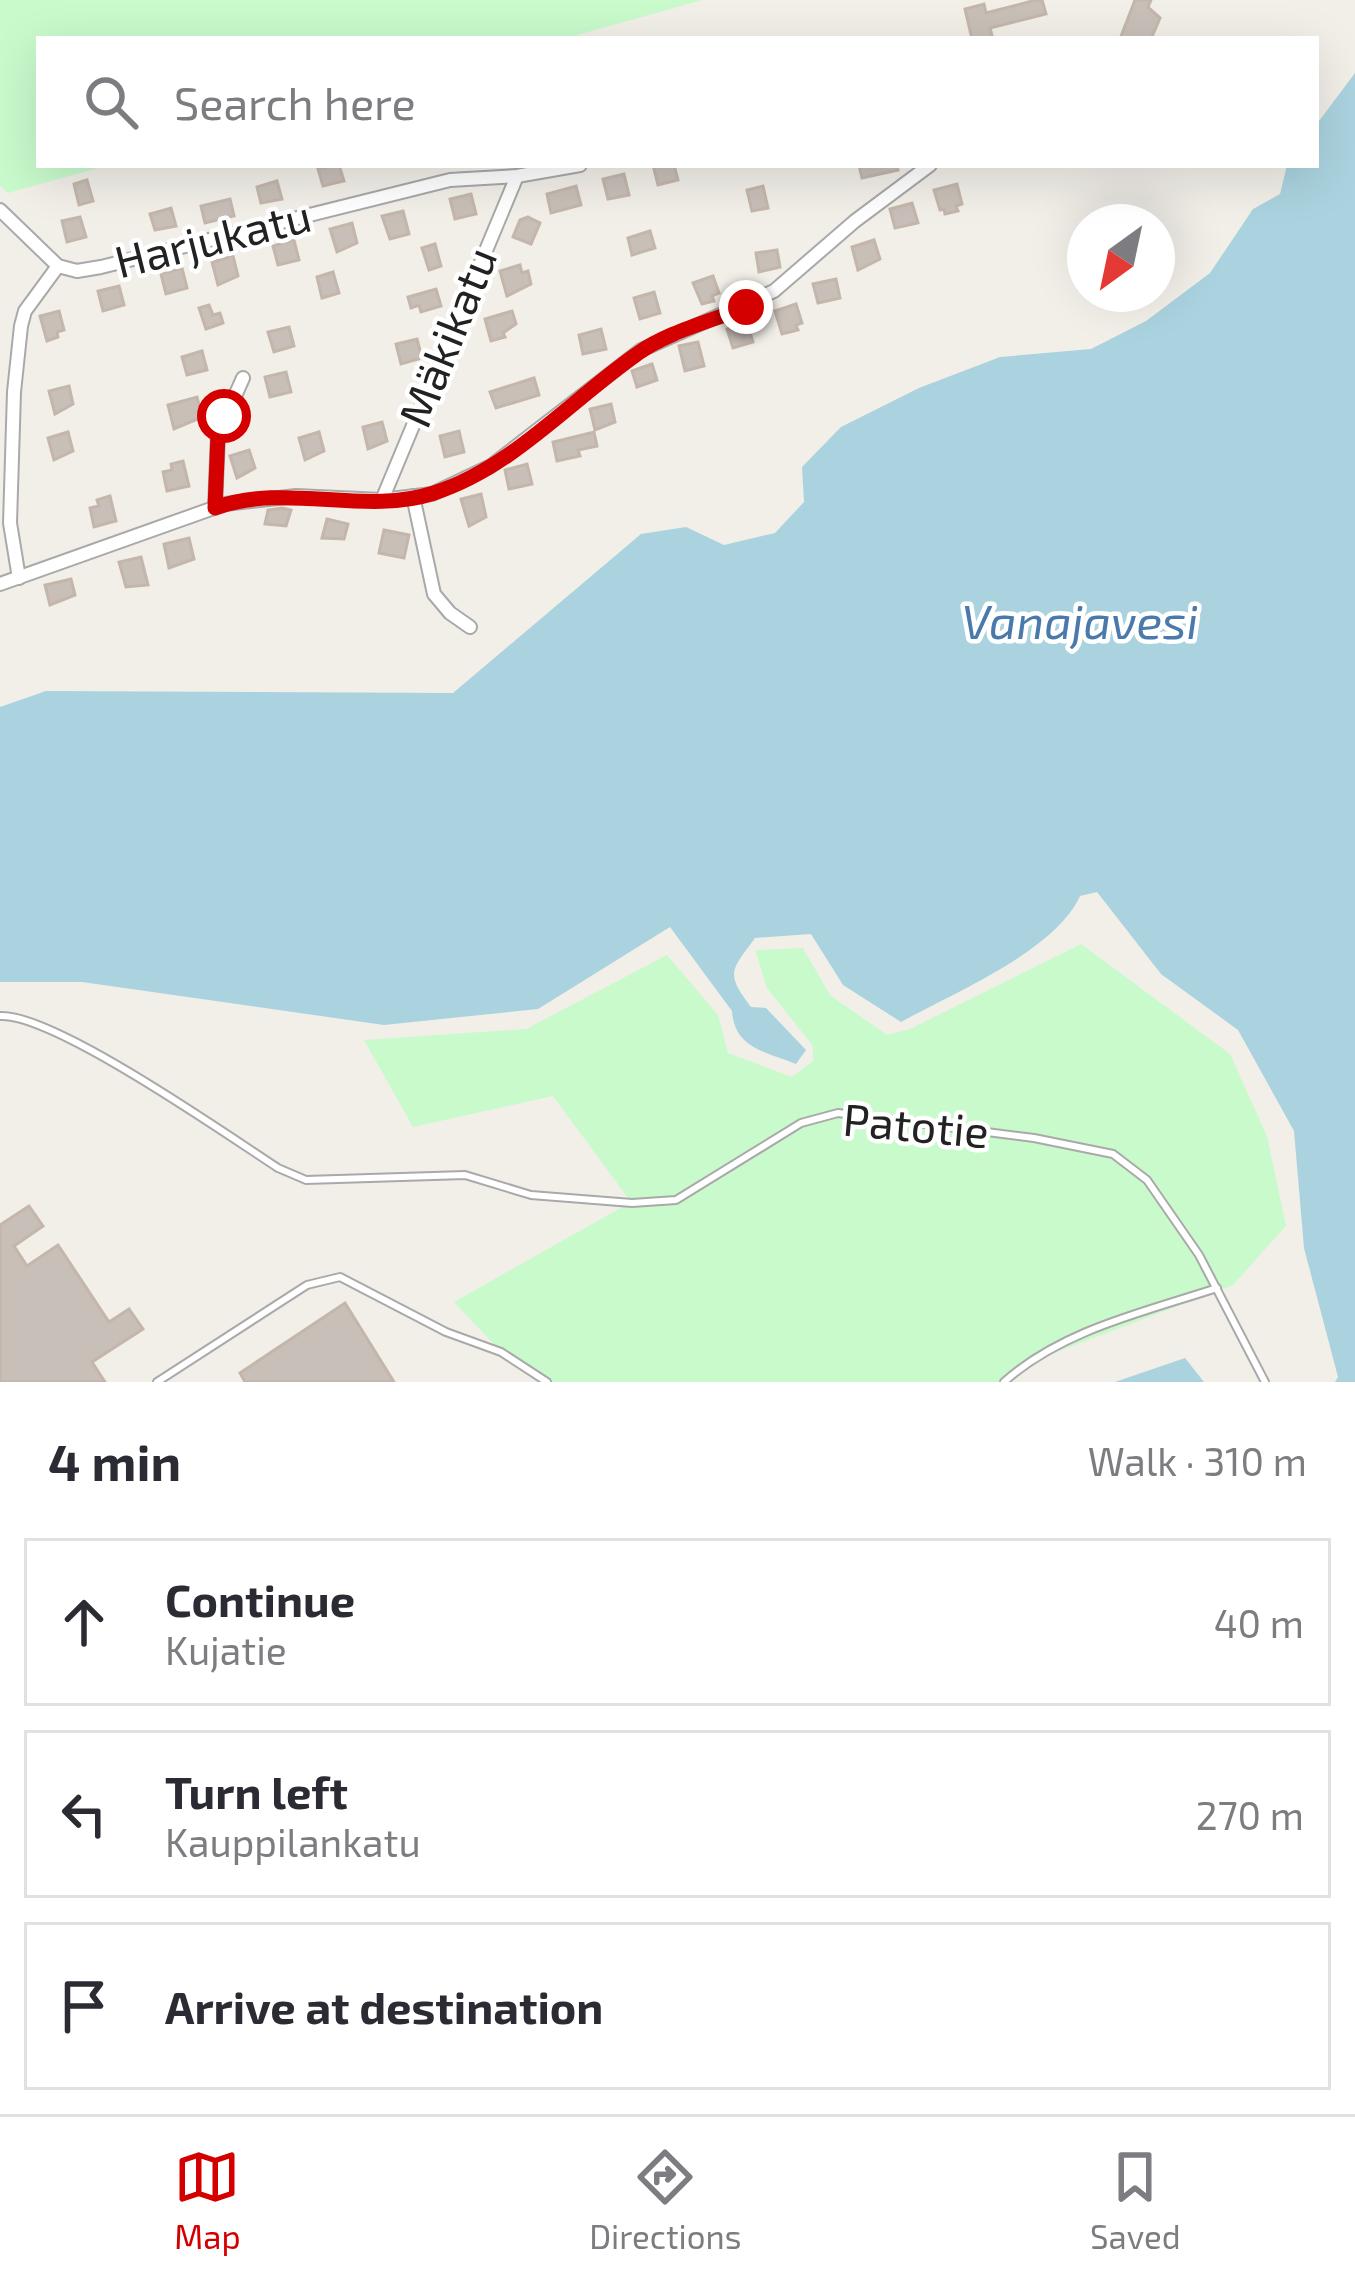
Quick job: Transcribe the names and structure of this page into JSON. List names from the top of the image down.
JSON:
{
  "streets": {
    "street": ["Harjukatu", "Mäkikatu"],
    "lane": ["Patotie"]
  },
  "crossings": [
    ["Harjukatu", "Mäkikatu"]
  ],
  "water": ["Vanajavesi"],
  "north": "bottom left",
  "page": {
    "search": "Search here",
    "heading": ["4 min", "Walk · 310 m"],
    "list": [
      ["Continue", "Kujatie", "40 m"],
      ["Turn left", "Kauppilankatu", "270 m"],
      "Arrive at destination"
    ],
    "nav": ["Map", "Directions", "Saved"]
  }
}
